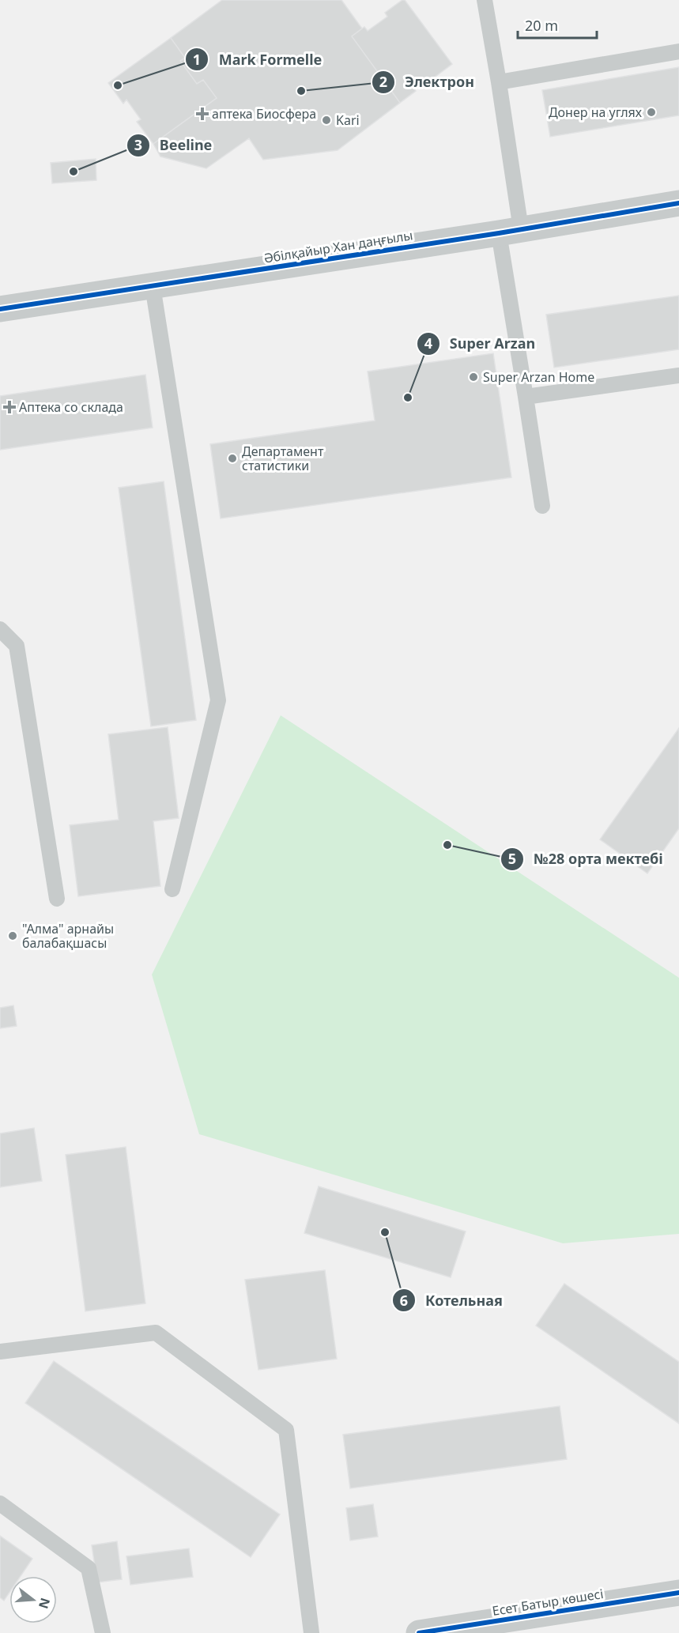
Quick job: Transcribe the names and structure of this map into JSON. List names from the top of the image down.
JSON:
{
  "streets": {
    "street": ["Әбілқайыр Хан даңғылы", "Есет Батыр көшесі"]
  },
  "places": {
    "other": [
      "Mark Formelle",
      "Электрон",
      "Донер на углях",
      "Kari",
      "Beeline",
      "Super Arzan Home",
      "Super Arzan",
      "Департамент статистики",
      "№28 орта мектебі",
      "\"Алма\" арнайы балабақшасы",
      "Котельная"
    ],
    "health": ["аптека Биосфера", "Аптека со склада"]
  },
  "scale_bar": "20 m",
  "north": "right"
}
